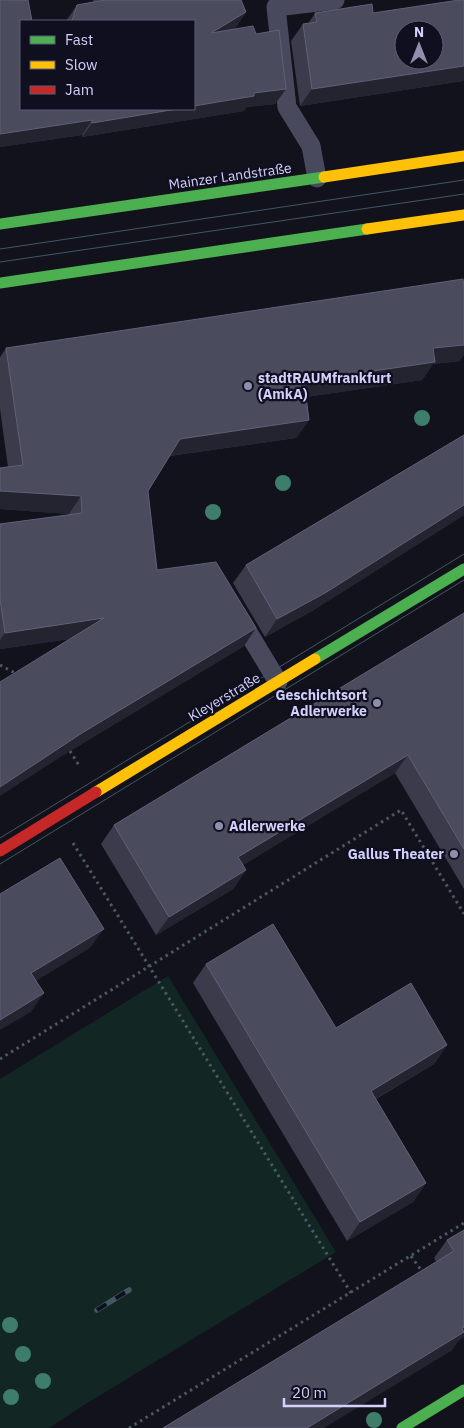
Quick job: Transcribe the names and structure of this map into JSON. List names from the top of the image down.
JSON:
{
  "streets": {
    "main road": ["Mainzer Landstraße", "Kleyerstraße"]
  },
  "places": [
    "stadtRAUMfrankfurt (AmkA)",
    "Geschichtsort Adlerwerke",
    "Adlerwerke",
    "Gallus Theater"
  ],
  "legend": ["Fast", "Slow", "Jam"],
  "scale_bar": "20 m",
  "north": "top"
}
